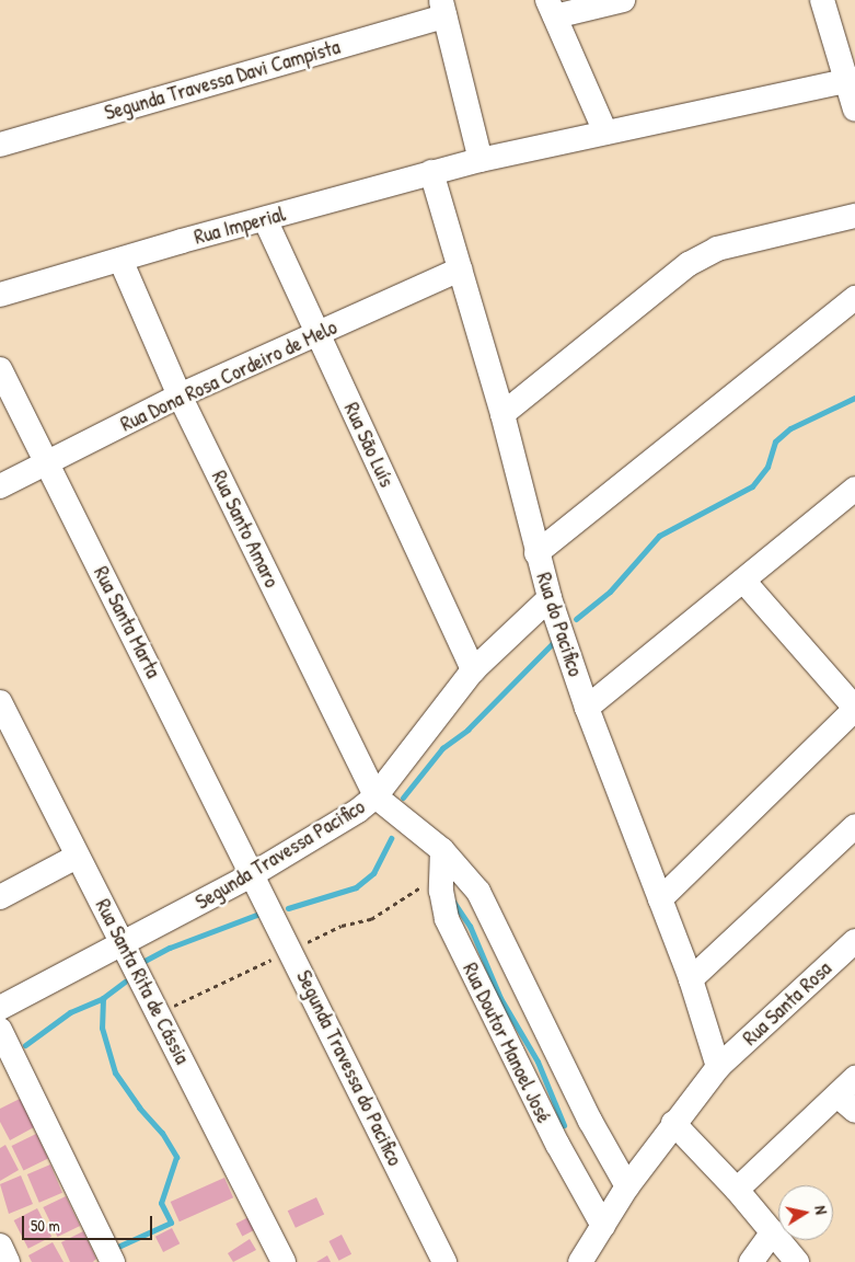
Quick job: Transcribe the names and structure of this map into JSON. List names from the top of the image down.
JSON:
{
  "streets": {
    "street": [
      "Segunda Travessa Davi Campista",
      "Rua Imperial",
      "Rua Dona Rosa Cordeiro de Melo",
      "Rua São Luís",
      "Rua Santo Amaro",
      "Rua Santa Marta",
      "Rua do Pacifico",
      "Segunda Travessa Pacifico",
      "Rua Santa Rita de Cássia",
      "Rua Santa Rosa",
      "Rua Doutor Manoel José",
      "Segunda Travessa do Pacifico"
    ]
  },
  "crossings": [
    ["Rua Imperial", "Rua São Luís"],
    ["Rua Imperial", "Rua Santo Amaro"],
    ["Rua Imperial", "Rua do Pacifico"],
    ["Rua Dona Rosa Cordeiro de Melo", "Rua São Luís"],
    ["Rua Dona Rosa Cordeiro de Melo", "Rua Santo Amaro"],
    ["Rua Dona Rosa Cordeiro de Melo", "Rua Santa Marta"],
    ["Rua Dona Rosa Cordeiro de Melo", "Rua do Pacifico"],
    ["Rua São Luís", "Segunda Travessa Pacifico"],
    ["Rua Santo Amaro", "Segunda Travessa Pacifico"],
    ["Rua Santo Amaro", "Rua Doutor Manoel José"],
    ["Rua Santa Marta", "Segunda Travessa Pacifico"],
    ["Rua Santa Marta", "Segunda Travessa do Pacifico"],
    ["Rua do Pacifico", "Segunda Travessa Pacifico"],
    ["Rua do Pacifico", "Rua Santa Rosa"],
    ["Segunda Travessa Pacifico", "Rua Santa Rita de Cássia"],
    ["Segunda Travessa Pacifico", "Rua Doutor Manoel José"],
    ["Segunda Travessa Pacifico", "Segunda Travessa do Pacifico"],
    ["Rua Santa Rosa", "Rua Doutor Manoel José"]
  ],
  "scale_bar": "50 m",
  "north": "right"
}
